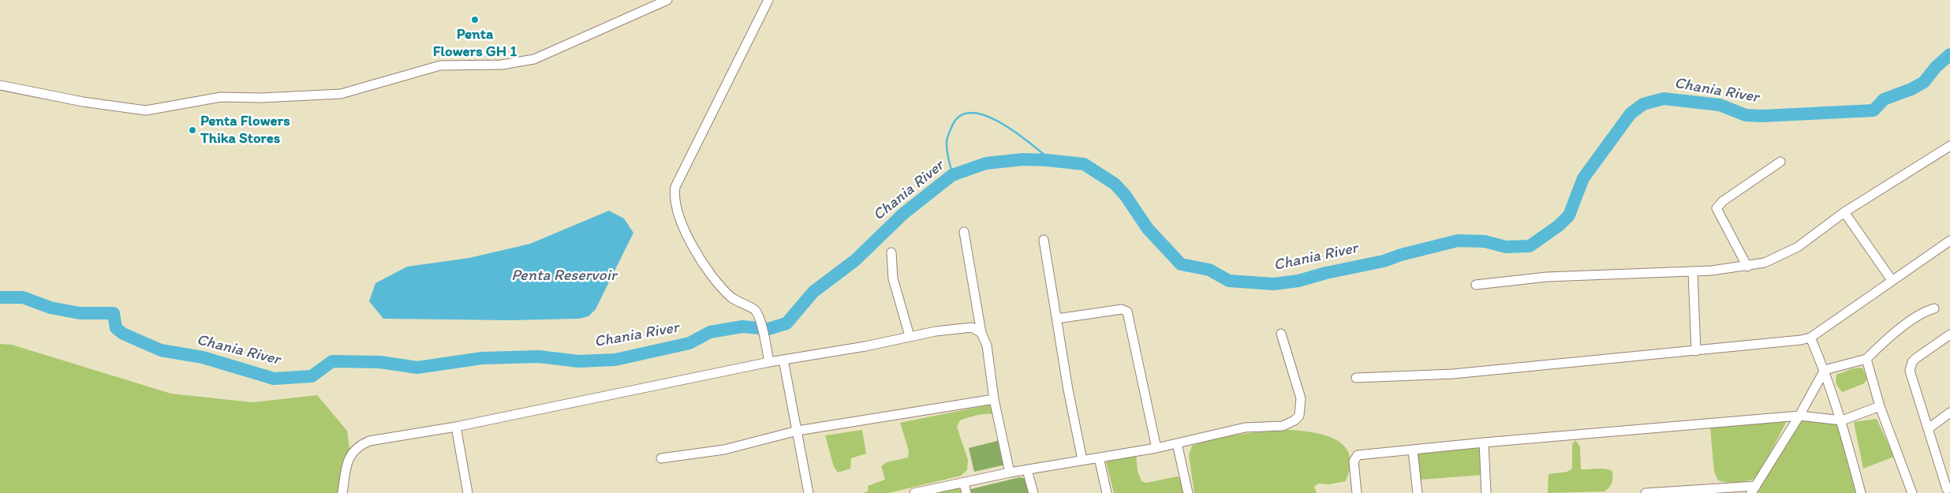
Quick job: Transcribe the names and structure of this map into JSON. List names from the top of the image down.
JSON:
{
  "water": ["Chania River", "Penta Reservoir"],
  "places": ["Penta Flowers GH 1", "Penta Flowers Thika Stores"]
}
